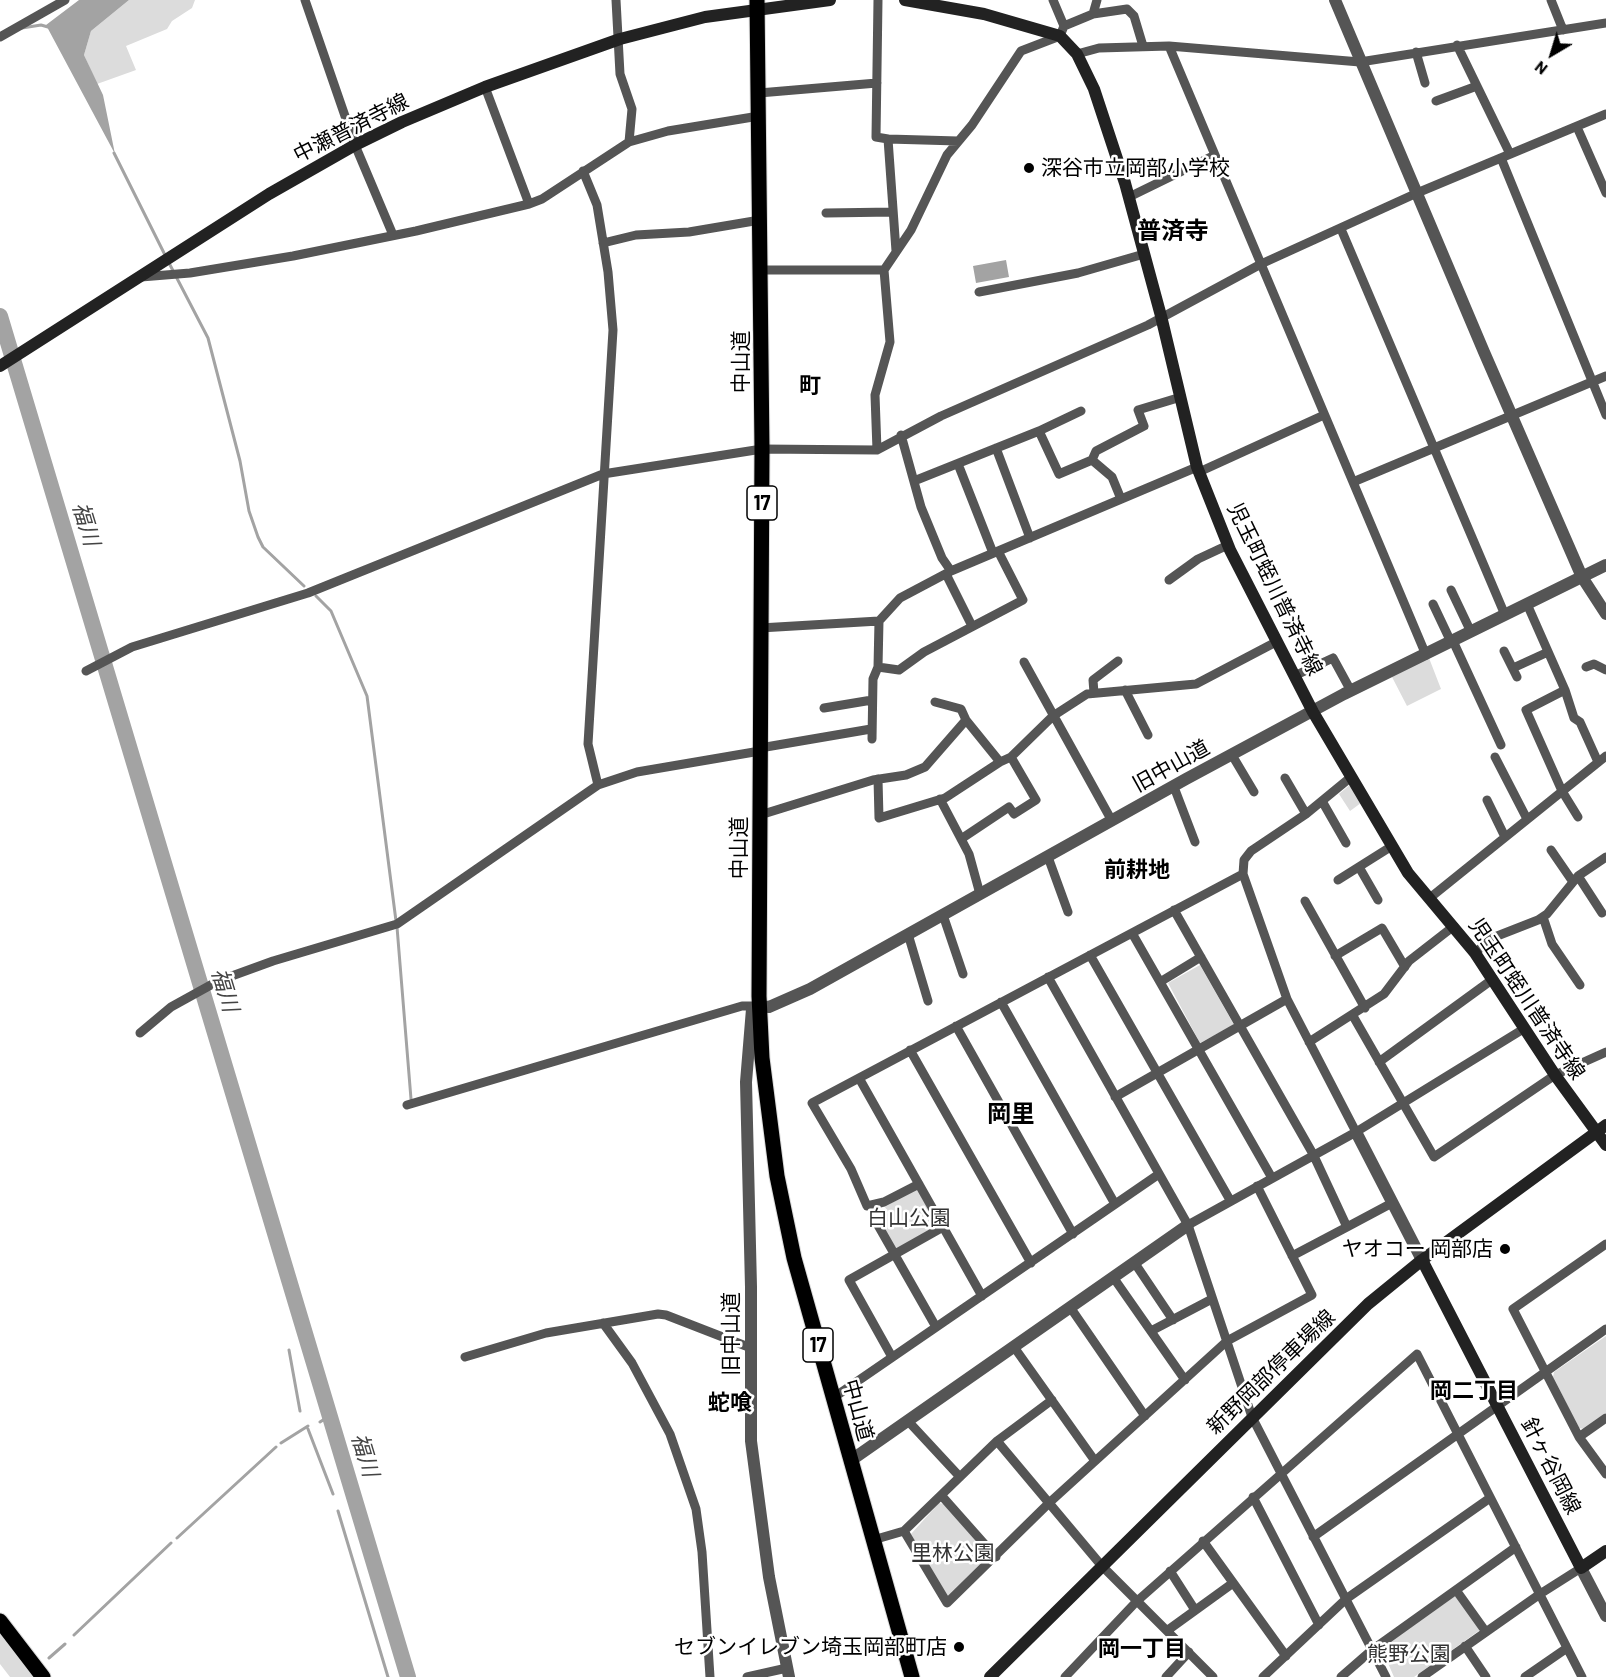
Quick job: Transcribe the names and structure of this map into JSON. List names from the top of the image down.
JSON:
{
  "streets": {
    "highway": ["中山道", "17"],
    "main road": [
      "中瀬普済寺線",
      "児玉町蛭川普済寺線",
      "新野岡部停車場線",
      "針ヶ谷岡線"
    ],
    "street": ["旧中山道"]
  },
  "crossings": [
    ["中瀬普済寺線", "中山道"],
    ["中山道", "旧中山道"],
    ["児玉町蛭川普済寺線", "旧中山道"],
    ["児玉町蛭川普済寺線", "新野岡部停車場線"],
    ["新野岡部停車場線", "針ヶ谷岡線"]
  ],
  "districts": [
    "普済寺",
    "町",
    "前耕地",
    "岡里",
    "岡二丁目",
    "蛇喰",
    "岡一丁目"
  ],
  "water": ["福川"],
  "parks": ["白山公園", "里林公園", "熊野公園"],
  "places": ["深谷市立岡部小学校", "ヤオコー 岡部店", "セブンイレブン埼玉岡部町店"],
  "north": "bottom left"
}
